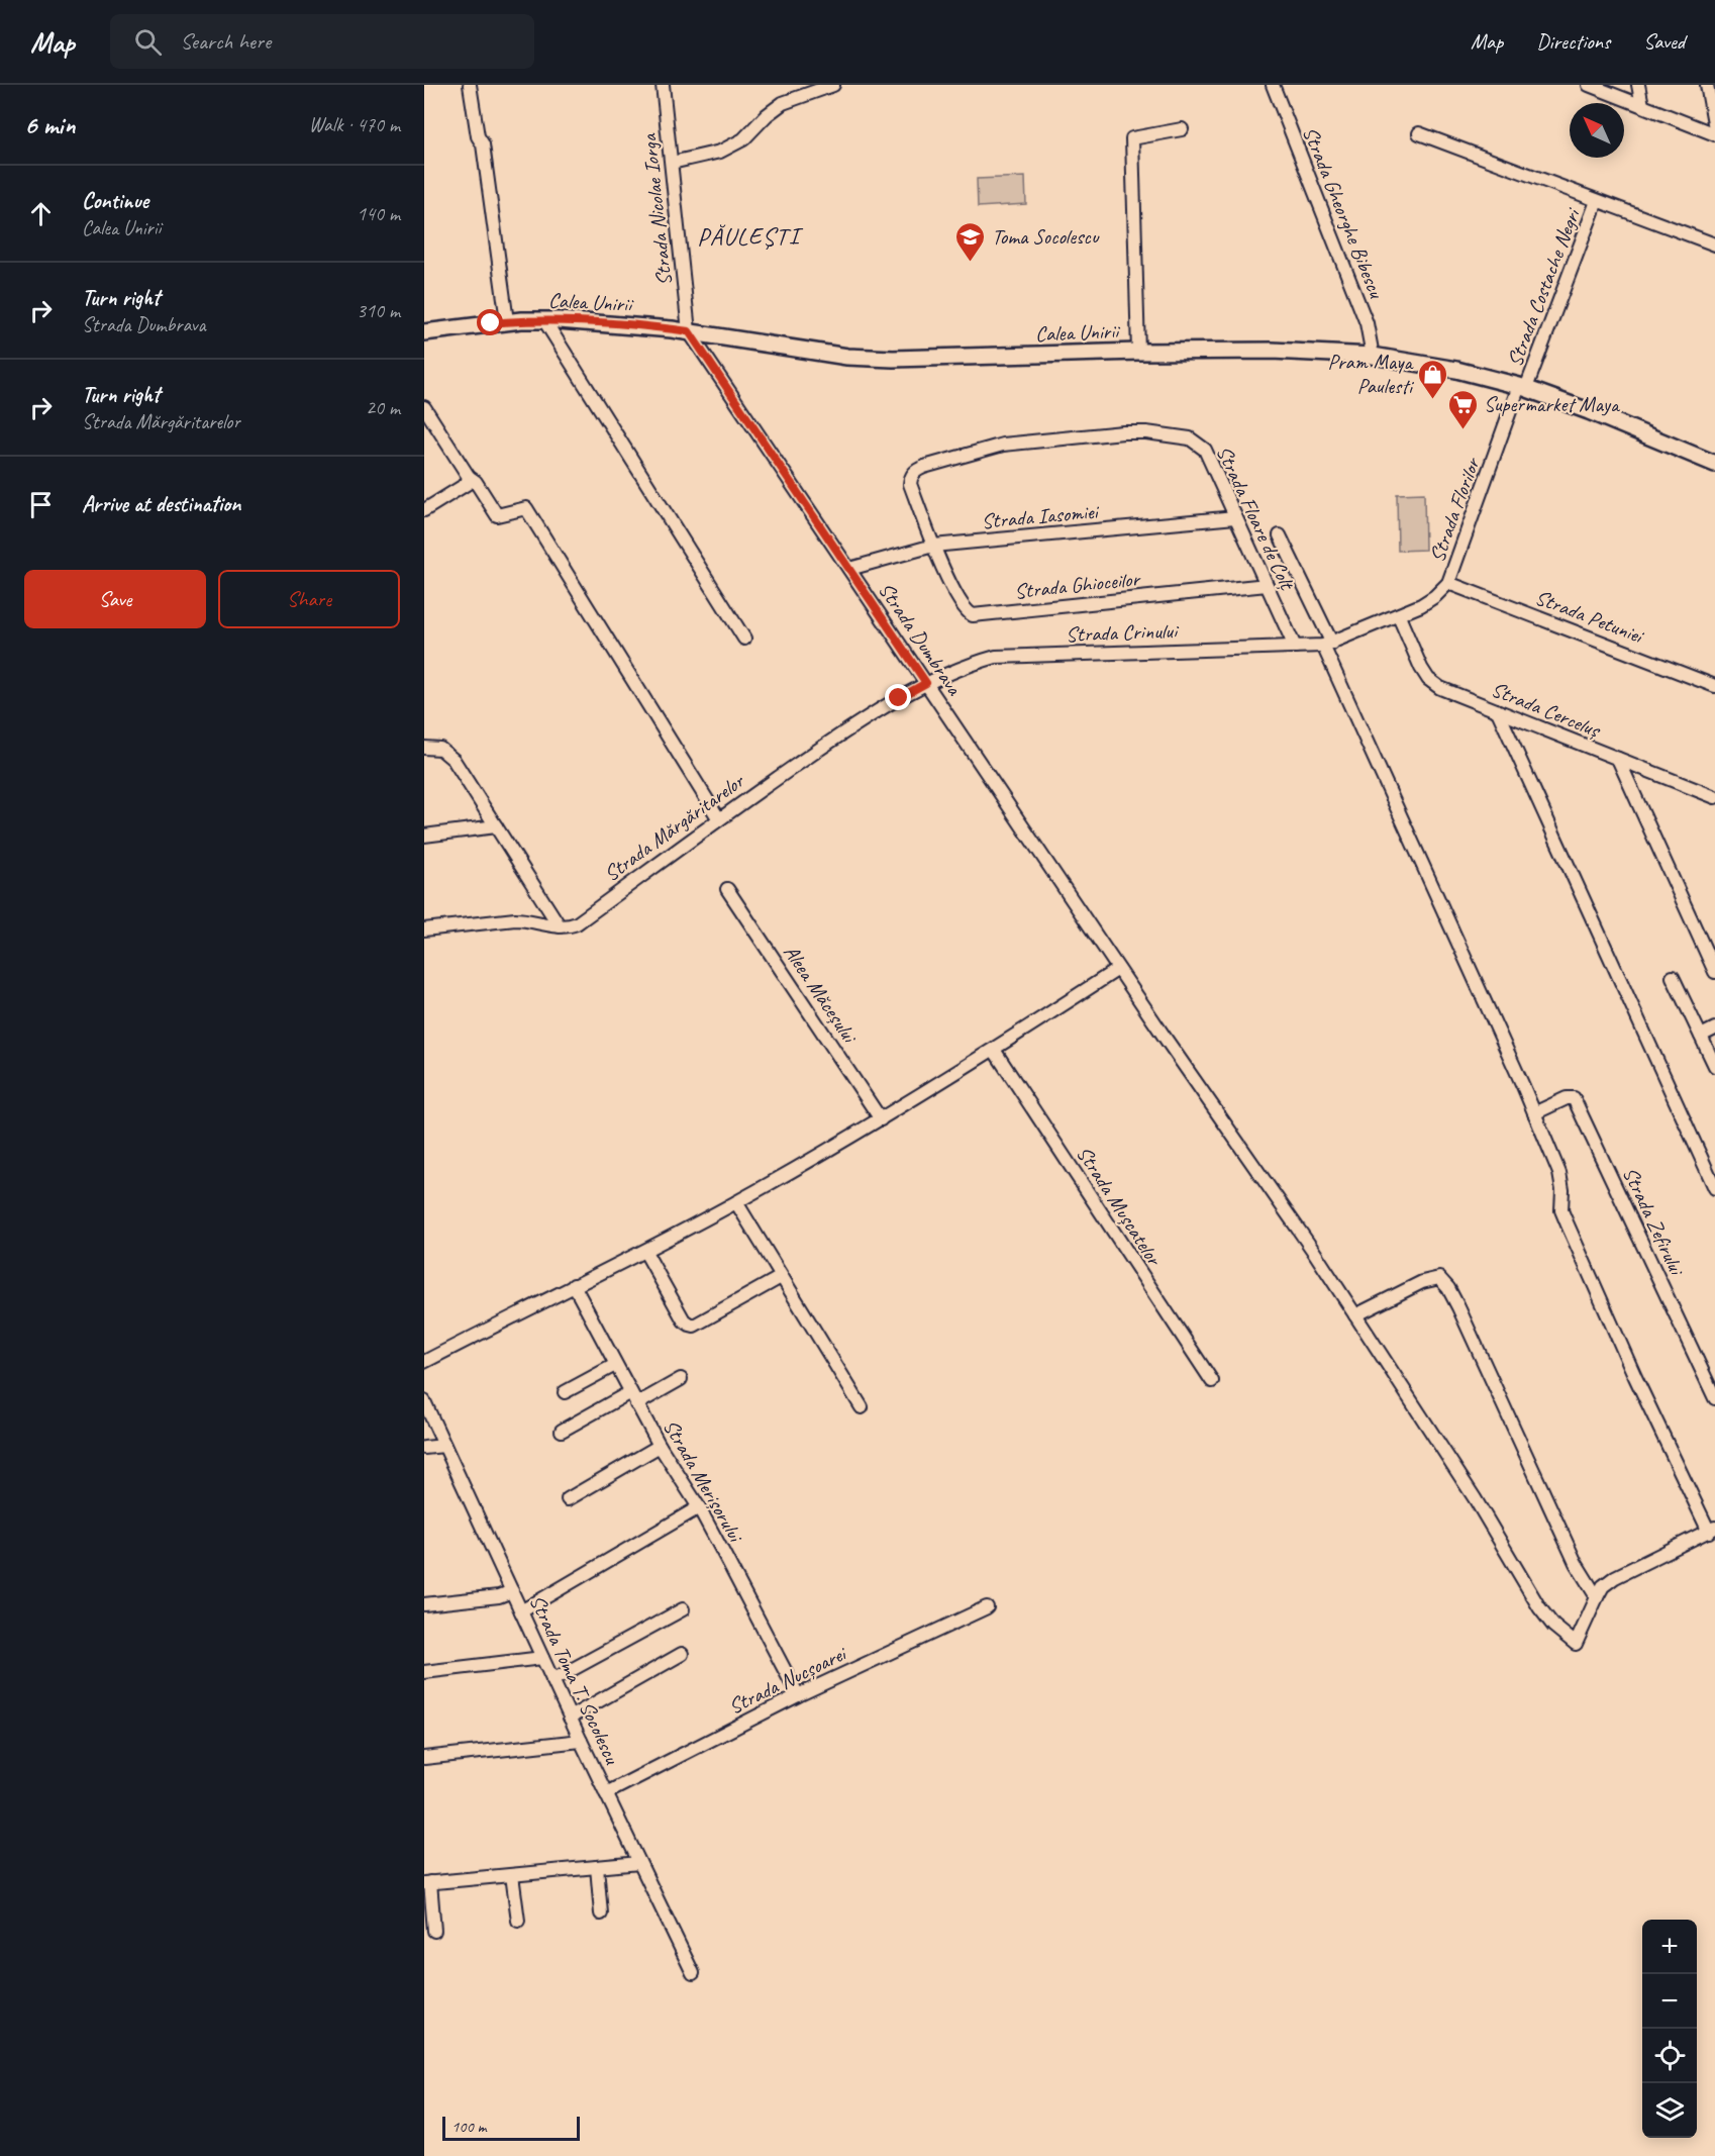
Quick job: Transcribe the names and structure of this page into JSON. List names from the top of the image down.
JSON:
{
  "streets": {
    "main road": ["Calea Unirii"],
    "street": [
      "Strada Nicolae Iorga",
      "Strada Gheorghe Bibescu",
      "Strada Costache Negri",
      "Strada Florilor",
      "Strada Iasomiei",
      "Strada Floare de Colț",
      "Strada Ghioceilor",
      "Strada Petuniei",
      "Strada Crinului",
      "Strada Dumbrava",
      "Strada Cerceluș",
      "Strada Mărgăritarelor",
      "Aleea Măceșului",
      "Strada Mușcatelor",
      "Strada Zefirului",
      "Strada Merișorului",
      "Strada Toma T. Socolescu",
      "Strada Nucșoarei"
    ]
  },
  "crossings": [
    ["Strada Nicolae Iorga", "Calea Unirii"],
    ["Strada Nicolae Iorga", "Strada Dumbrava"],
    ["Strada Gheorghe Bibescu", "Calea Unirii"],
    ["Strada Costache Negri", "Calea Unirii"],
    ["Strada Costache Negri", "Strada Florilor"],
    ["Calea Unirii", "Strada Florilor"],
    ["Calea Unirii", "Strada Dumbrava"],
    ["Strada Florilor", "Strada Petuniei"],
    ["Strada Florilor", "Strada Crinului"],
    ["Strada Florilor", "Strada Cerceluș"],
    ["Strada Iasomiei", "Strada Floare de Colț"],
    ["Strada Iasomiei", "Strada Ghioceilor"],
    ["Strada Iasomiei", "Strada Dumbrava"],
    ["Strada Floare de Colț", "Strada Ghioceilor"],
    ["Strada Floare de Colț", "Strada Crinului"],
    ["Strada Crinului", "Strada Dumbrava"],
    ["Strada Crinului", "Strada Mărgăritarelor"],
    ["Strada Dumbrava", "Strada Mărgăritarelor"],
    ["Strada Merișorului", "Strada Nucșoarei"],
    ["Strada Toma T. Socolescu", "Strada Nucșoarei"]
  ],
  "districts": ["PĂULEȘTI"],
  "places": {
    "school or university": ["Toma Socolescu"],
    "shop": ["Pram Maya Paulesti"],
    "supermarket": ["Supermarket Maya"]
  },
  "scale_bar": "100 m",
  "north": "top left",
  "page": {
    "header": "Map",
    "search": "Search here",
    "nav": ["Map", "Directions", "Saved"],
    "heading": ["6 min", "Walk · 470 m"],
    "list": [
      ["Continue", "Calea Unirii", "140 m"],
      ["Turn right", "Strada Dumbrava", "310 m"],
      ["Turn right", "Strada Mărgăritarelor", "20 m"],
      "Arrive at destination"
    ],
    "buttons": ["Save", "Share"],
    "map_buttons": ["+", "−"],
    "scale": "100 m"
  }
}
